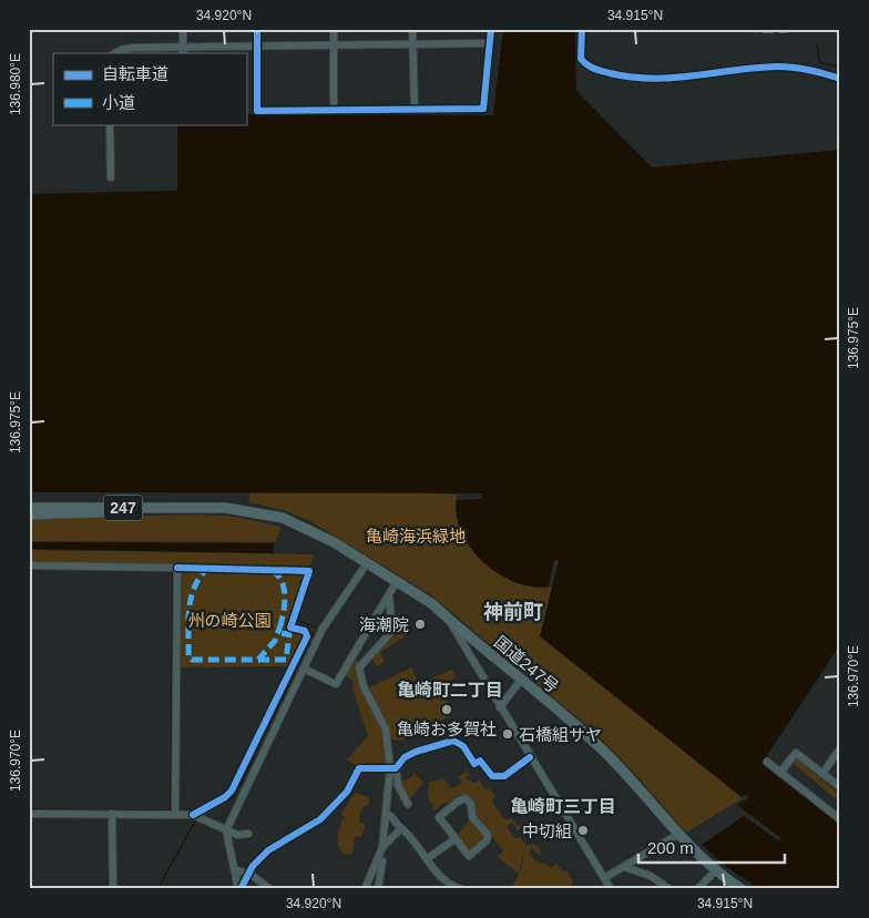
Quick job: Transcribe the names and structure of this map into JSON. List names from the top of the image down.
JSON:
{
  "streets": {
    "highway": ["247", "国道247号"]
  },
  "districts": ["神前町", "亀崎町二丁目", "亀崎町三丁目"],
  "parks": ["亀崎海浜緑地", "州の崎公園"],
  "places": [
    "海潮院",
    "亀崎お多賀社",
    "石橋組サヤ",
    "中切組"
  ],
  "legend": ["自転車道", "小道"],
  "scale_bar": "200 m",
  "coordinates": [
    "34.920°N",
    "34.915°N",
    "136.980°E",
    "136.975°E",
    "136.970°E"
  ]
}
